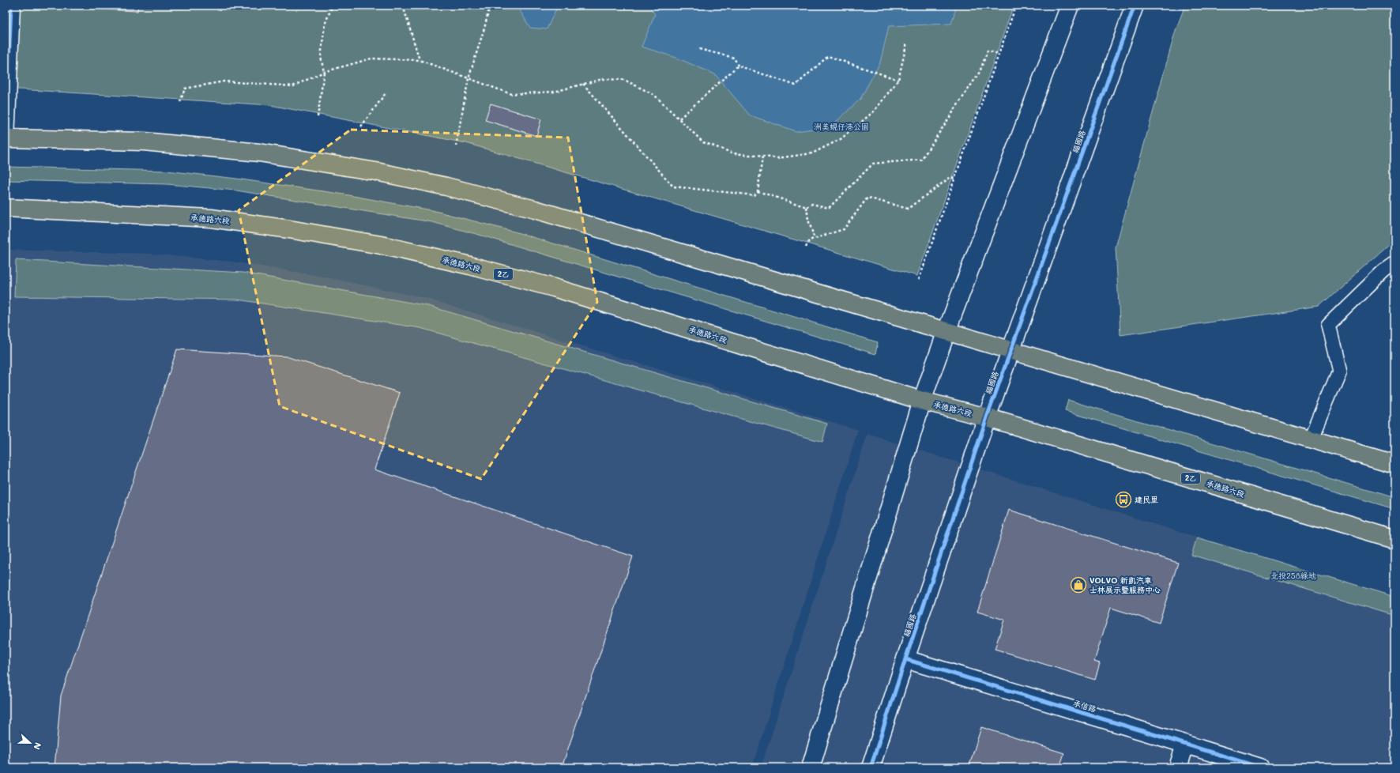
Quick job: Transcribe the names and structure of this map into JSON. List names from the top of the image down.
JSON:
{
  "streets": {
    "main road": ["承德路六段", "2乙"],
    "street": ["福國路", "承信路"]
  },
  "crossings": [
    ["福國路", "承德路六段"],
    ["福國路", "承信路"]
  ],
  "parks": ["洲美蜆仔港公園", "北投258綠地"],
  "places": {
    "bus stop": ["建民里"],
    "shop": ["VOLVO 新凱汽車 士林展示暨服務中心"]
  },
  "north": "right"
}
